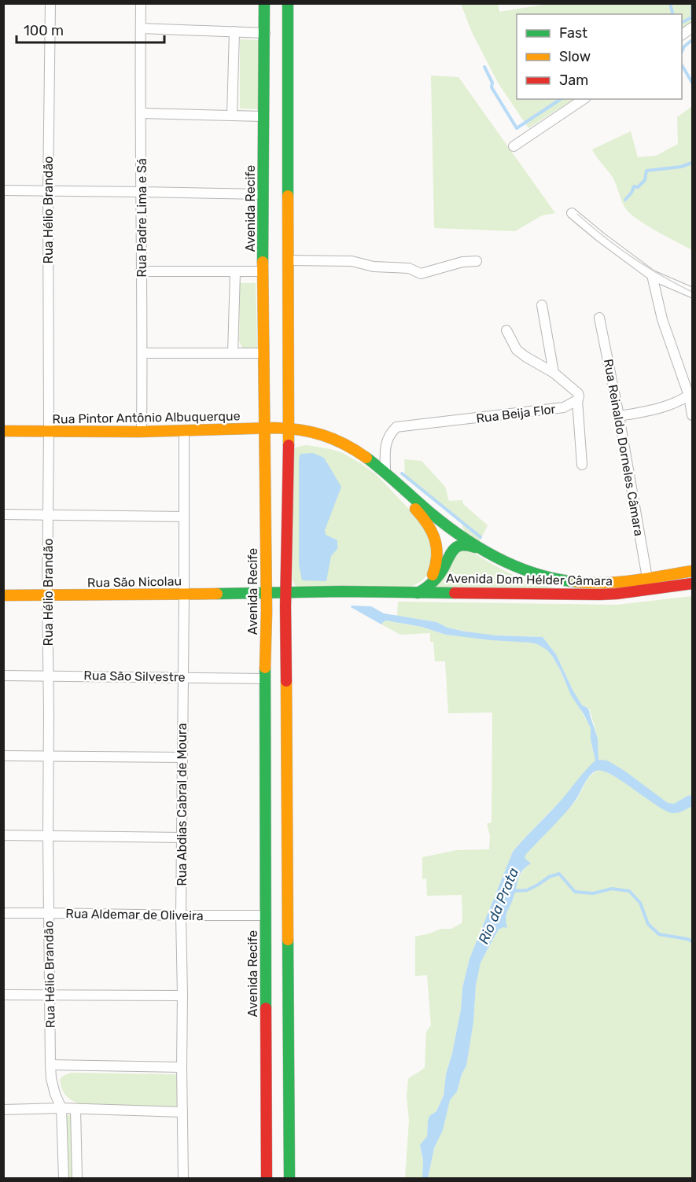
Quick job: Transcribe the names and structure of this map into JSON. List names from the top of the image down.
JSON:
{
  "streets": {
    "main road": [
      "Avenida Recife",
      "Rua Pintor Antônio Albuquerque",
      "Avenida Dom Hélder Câmara",
      "Rua São Nicolau"
    ],
    "street": [
      "Rua Hélio Brandão",
      "Rua Padre Lima e Sá",
      "Rua Beija Flor",
      "Rua Reinaldo Dorneles Câmara",
      "Rua São Silvestre",
      "Rua Abdias Cabral de Moura",
      "Rua Aldemar de Oliveira"
    ]
  },
  "crossings": [
    ["Avenida Recife", "Rua Pintor Antônio Albuquerque"],
    ["Avenida Recife", "Avenida Dom Hélder Câmara"],
    ["Avenida Recife", "Rua São Nicolau"],
    ["Avenida Recife", "Rua São Silvestre"],
    ["Avenida Recife", "Rua Aldemar de Oliveira"],
    ["Rua Hélio Brandão", "Rua Pintor Antônio Albuquerque"],
    ["Rua Hélio Brandão", "Rua São Nicolau"],
    ["Rua Hélio Brandão", "Rua São Silvestre"],
    ["Rua Hélio Brandão", "Rua Aldemar de Oliveira"],
    ["Rua Padre Lima e Sá", "Rua Pintor Antônio Albuquerque"],
    ["Rua Beija Flor", "Avenida Dom Hélder Câmara"],
    ["Rua Pintor Antônio Albuquerque", "Avenida Dom Hélder Câmara"],
    ["Rua Pintor Antônio Albuquerque", "Rua Abdias Cabral de Moura"],
    ["Rua Reinaldo Dorneles Câmara", "Avenida Dom Hélder Câmara"],
    ["Avenida Dom Hélder Câmara", "Rua São Nicolau"],
    ["Rua São Nicolau", "Rua Abdias Cabral de Moura"],
    ["Rua São Silvestre", "Rua Abdias Cabral de Moura"],
    ["Rua Abdias Cabral de Moura", "Rua Aldemar de Oliveira"]
  ],
  "water": ["Rio da Prata"],
  "legend": ["Fast", "Slow", "Jam"],
  "scale_bar": "100 m"
}
